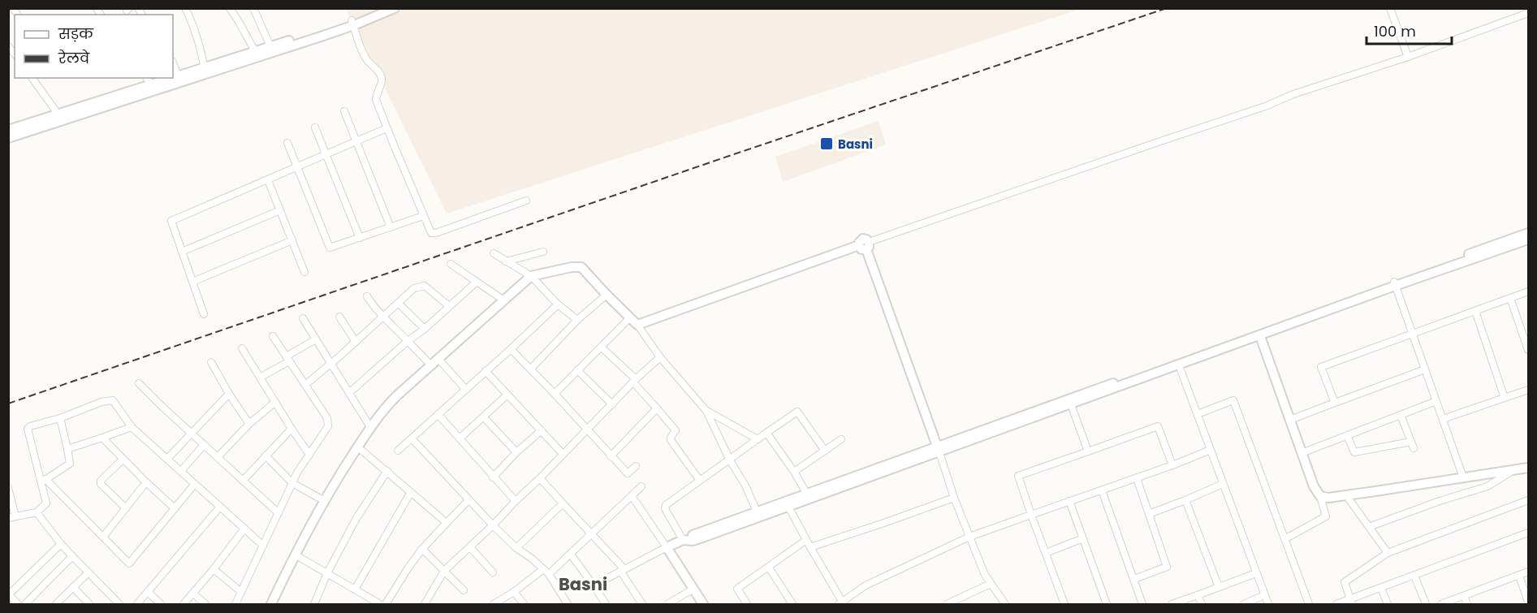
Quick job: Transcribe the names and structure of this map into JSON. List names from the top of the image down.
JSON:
{
  "districts": ["Basni"],
  "places": {
    "transit": ["Basni"]
  },
  "legend": ["सड़क", "रेलवे"],
  "scale_bar": "100 m"
}
